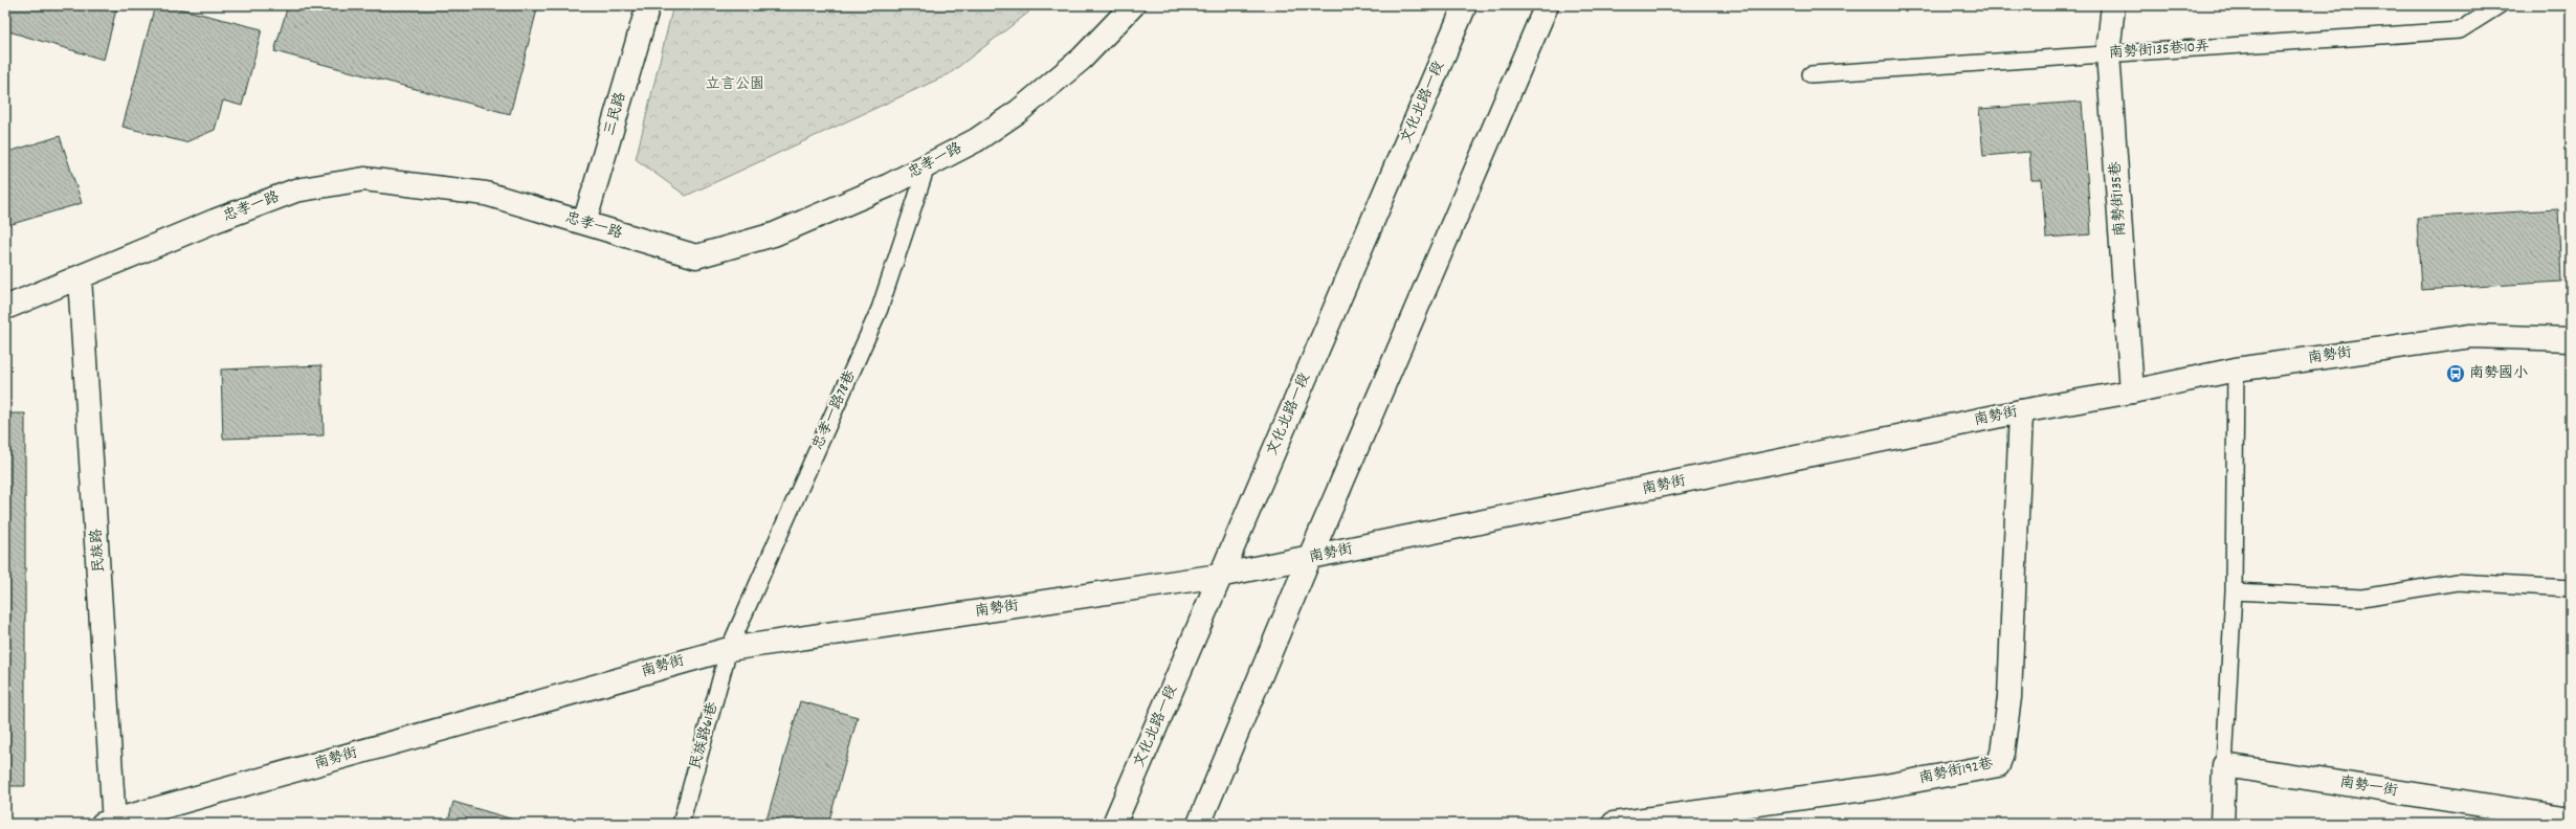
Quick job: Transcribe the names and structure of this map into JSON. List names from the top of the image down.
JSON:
{
  "streets": {
    "street": [
      "文化北路一段",
      "三民路",
      "忠孝一路",
      "南勢街135巷",
      "南勢街",
      "民族路",
      "南勢街192巷",
      "南勢一街"
    ],
    "lane": ["南勢街135巷10弄", "忠孝一路78巷", "民族路61巷"]
  },
  "crossings": [
    ["南勢街135巷10弄", "南勢街135巷"],
    ["文化北路一段", "南勢街"],
    ["三民路", "忠孝一路"],
    ["忠孝一路", "忠孝一路78巷"],
    ["忠孝一路", "民族路"],
    ["南勢街135巷", "南勢街"],
    ["南勢街", "忠孝一路78巷"],
    ["南勢街", "民族路"],
    ["南勢街", "民族路61巷"],
    ["南勢街", "南勢街192巷"],
    ["忠孝一路78巷", "民族路61巷"]
  ],
  "parks": ["立言公園"],
  "places": {
    "bus stop": ["南勢國小"]
  }
}
